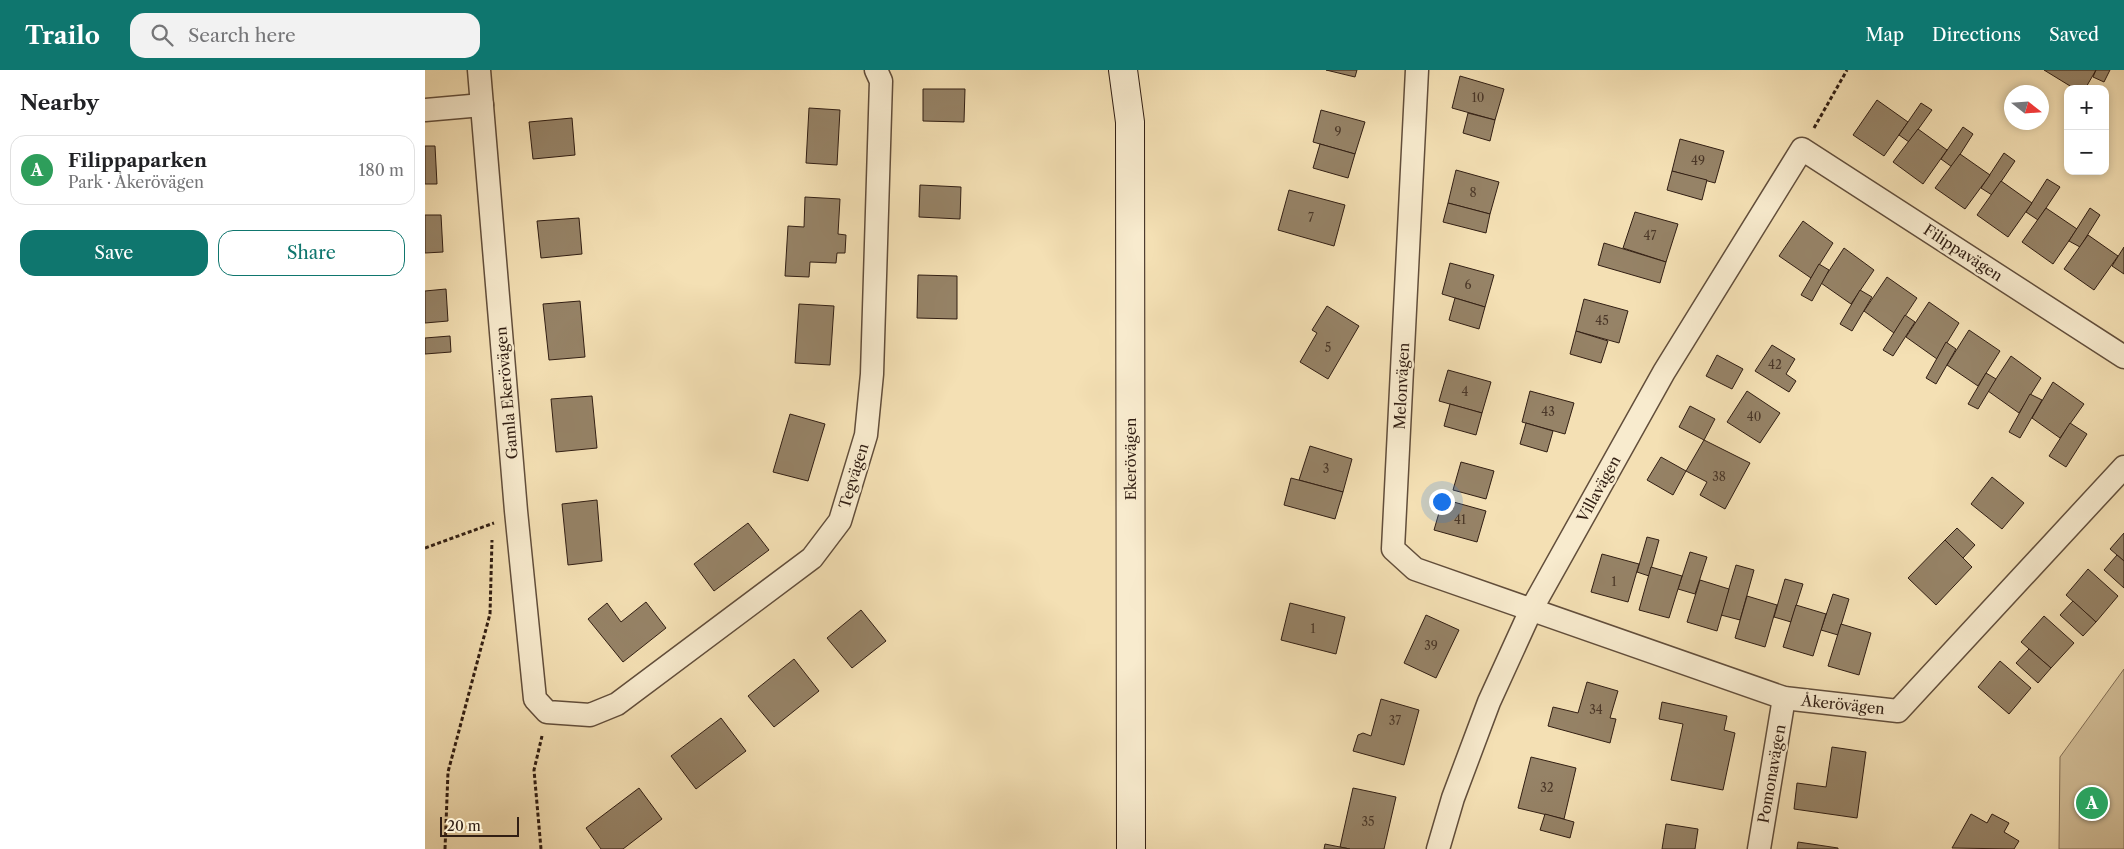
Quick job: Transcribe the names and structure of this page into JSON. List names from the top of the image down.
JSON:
{
  "streets": {
    "main road": ["Ekerövägen"],
    "street": [
      "Filippavägen",
      "Melonvägen",
      "Gamla Ekerövägen",
      "Tegvägen",
      "Villavägen",
      "Åkerövägen",
      "Pomonavägen"
    ]
  },
  "crossings": [
    ["Filippavägen", "Villavägen"],
    ["Melonvägen", "Villavägen"],
    ["Melonvägen", "Åkerövägen"],
    ["Gamla Ekerövägen", "Tegvägen"],
    ["Villavägen", "Åkerövägen"],
    ["Åkerövägen", "Pomonavägen"]
  ],
  "house_numbers": [
    "10",
    "9",
    "49",
    "8",
    "7",
    "47",
    "6",
    "45",
    "5",
    "42",
    "4",
    "43",
    "40",
    "3",
    "38",
    "41",
    "1",
    "1",
    "39",
    "34",
    "37",
    "32",
    "35"
  ],
  "scale_bar": "20 m",
  "north": "right",
  "page": {
    "header": "Trailo",
    "search": "Search here",
    "nav": ["Map", "Directions", "Saved"],
    "heading": "Nearby",
    "map_buttons": ["+", "−"],
    "list": [
      {
        "mark": "A",
        "name": "Filippaparken",
        "note": "Park · Åkerövägen",
        "value": "180 m"
      }
    ],
    "buttons": ["Save", "Share"],
    "pins": "A",
    "scale": "20 m"
  }
}
